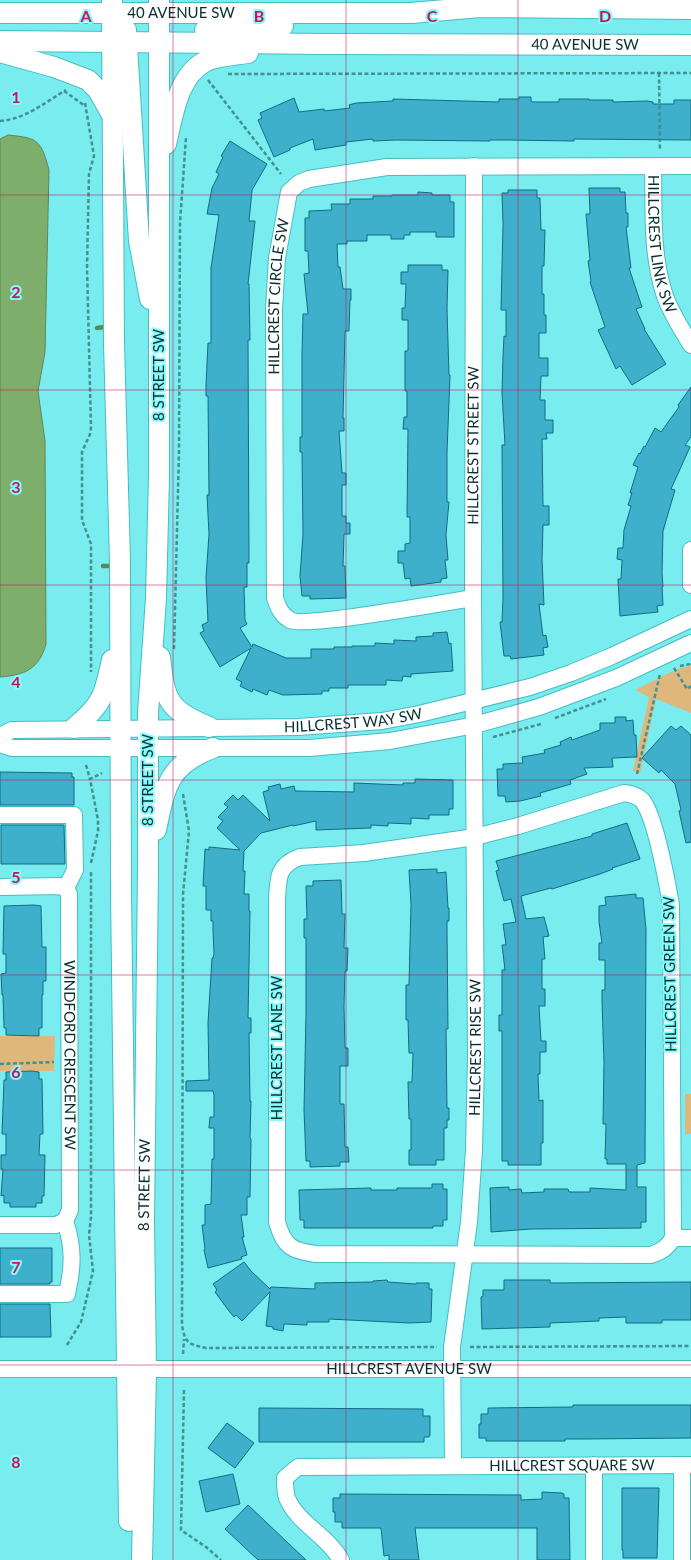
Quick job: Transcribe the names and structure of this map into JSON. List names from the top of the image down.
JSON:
{
  "streets": {
    "main road": ["40 AVENUE SW", "8 STREET SW"],
    "street": [
      "HILLCREST LINK SW",
      "HILLCREST CIRCLE SW",
      "HILLCREST STREET SW",
      "HILLCREST WAY SW",
      "HILLCREST GREEN SW",
      "HILLCREST LANE SW",
      "HILLCREST RISE SW",
      "WINDFORD CRESCENT SW",
      "HILLCREST AVENUE SW",
      "HILLCREST SQUARE SW"
    ]
  },
  "crossings": [
    ["40 AVENUE SW", "8 STREET SW"],
    ["HILLCREST LINK SW", "HILLCREST CIRCLE SW"],
    ["HILLCREST CIRCLE SW", "HILLCREST STREET SW"],
    ["8 STREET SW", "HILLCREST WAY SW"],
    ["8 STREET SW", "HILLCREST AVENUE SW"],
    ["HILLCREST STREET SW", "HILLCREST WAY SW"],
    ["HILLCREST STREET SW", "HILLCREST RISE SW"],
    ["HILLCREST WAY SW", "HILLCREST RISE SW"],
    ["HILLCREST GREEN SW", "HILLCREST LANE SW"],
    ["HILLCREST GREEN SW", "HILLCREST RISE SW"],
    ["HILLCREST LANE SW", "HILLCREST RISE SW"],
    ["HILLCREST RISE SW", "HILLCREST AVENUE SW"]
  ],
  "grid": {
    "columns": [
      "A",
      "B",
      "C",
      "D"
    ],
    "rows": [
      "1",
      "2",
      "3",
      "4",
      "5",
      "6",
      "7",
      "8"
    ]
  }
}
